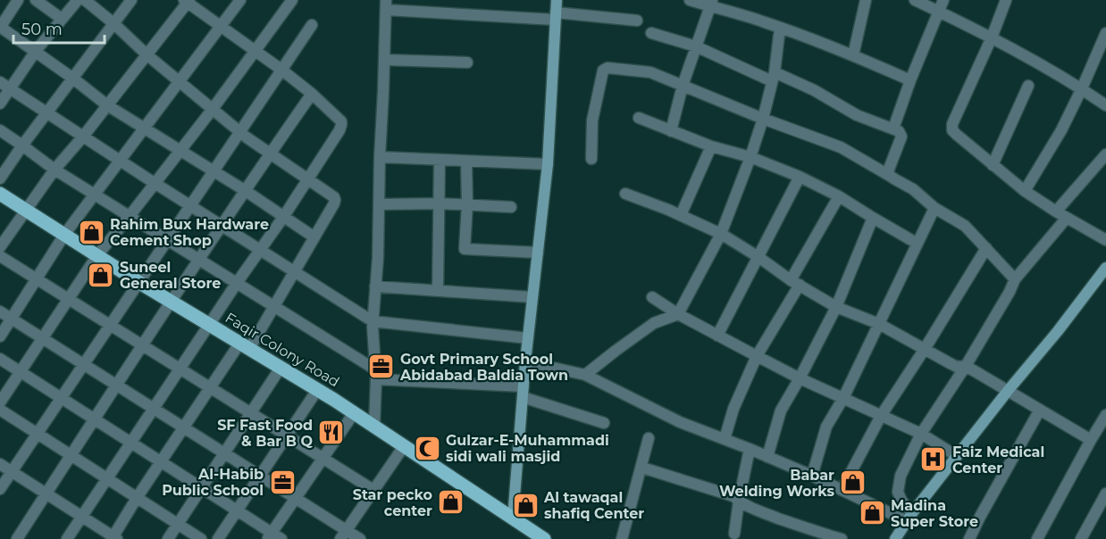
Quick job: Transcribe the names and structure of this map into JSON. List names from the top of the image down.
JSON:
{
  "streets": {
    "main road": ["Faqir Colony Road"]
  },
  "places": {
    "shop": [
      "Rahim Bux Hardware Cement Shop",
      "Suneel General Store",
      "Babar Welding Works",
      "Star pecko center",
      "Al tawaqal shafiq Center",
      "Madina Super Store"
    ],
    "office": ["Govt Primary School Abidabad Baldia Town", "Al-Habib Public School"],
    "restaurant": ["SF Fast Food & Bar B Q"],
    "mosque": ["Gulzar-E-Muhammadi sidi wali masjid"],
    "hospital": ["Faiz Medical Center"]
  },
  "scale_bar": "50 m"
}
